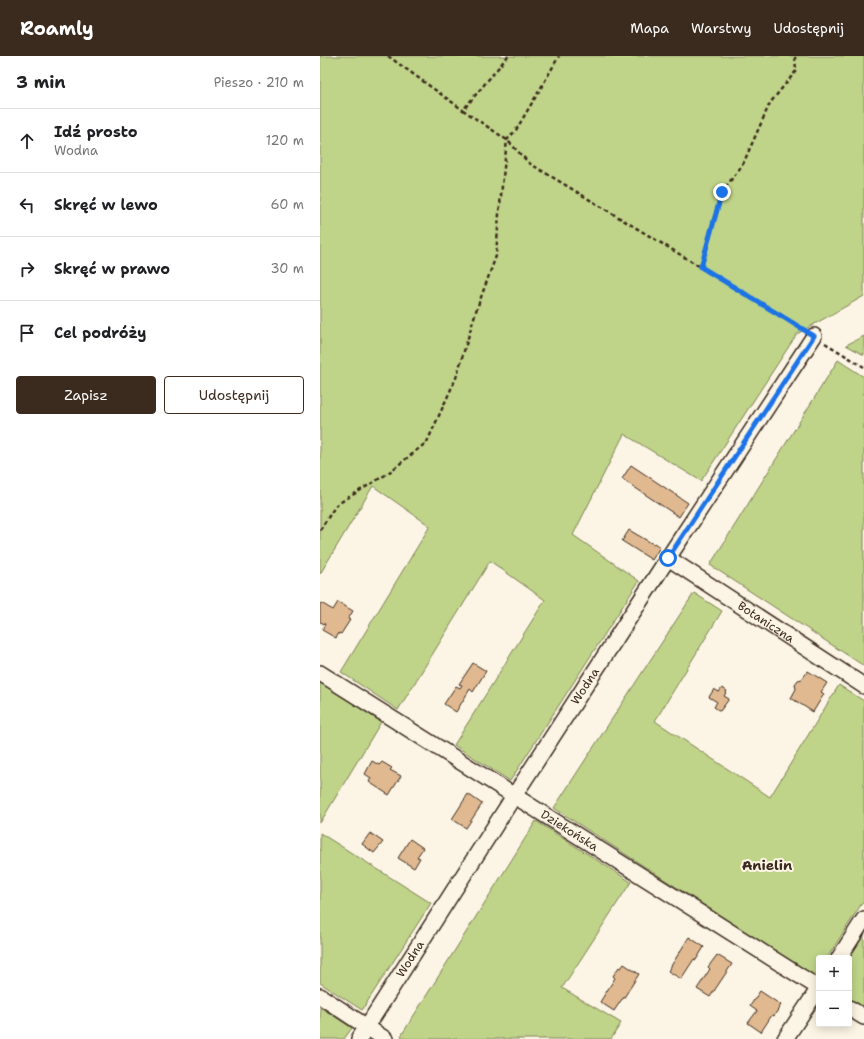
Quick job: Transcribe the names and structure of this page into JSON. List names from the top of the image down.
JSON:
{
  "streets": {
    "street": ["Botaniczna", "Wodna", "Dziekońska"]
  },
  "crossings": [
    ["Botaniczna", "Wodna"],
    ["Wodna", "Dziekońska"]
  ],
  "districts": ["Anielin"],
  "page": {
    "header": "Roamly",
    "nav": ["Mapa", "Warstwy", "Udostępnij"],
    "heading": ["3 min", "Pieszo · 210 m"],
    "list": [
      ["Idź prosto", "Wodna", "120 m"],
      ["Skręć w lewo", "60 m"],
      ["Skręć w prawo", "30 m"],
      "Cel podróży"
    ],
    "buttons": ["Zapisz", "Udostępnij"],
    "map_buttons": ["+", "−"]
  }
}
